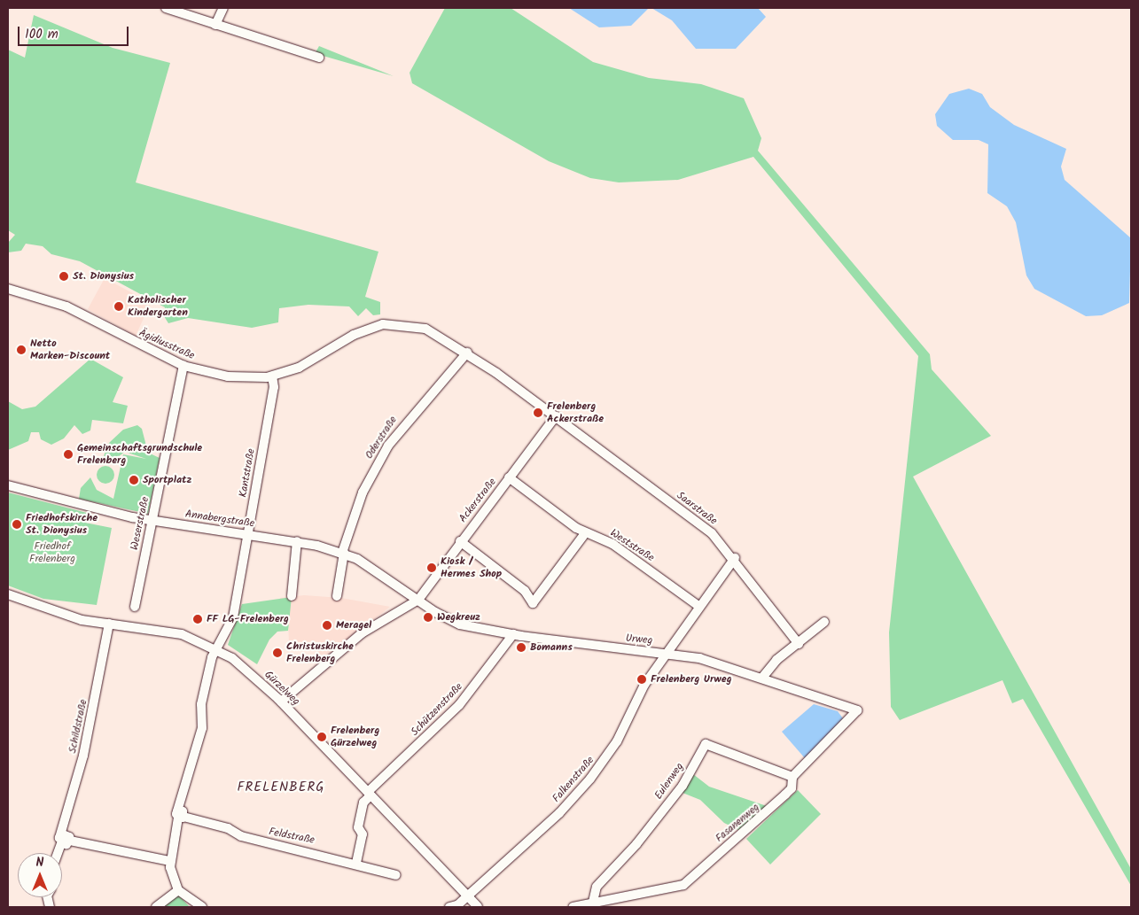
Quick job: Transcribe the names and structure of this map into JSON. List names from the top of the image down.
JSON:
{
  "streets": {
    "street": [
      "Ägidiusstraße",
      "Oderstraße",
      "Kantstraße",
      "Ackerstraße",
      "Saarstraße",
      "Annabergstraße",
      "Weserstraße",
      "Weststraße",
      "Urweg",
      "Gürzelweg",
      "Schützenstraße",
      "Schildstraße",
      "Falkenstraße",
      "Eulenweg",
      "Fasanenweg",
      "Feldstraße"
    ]
  },
  "crossings": [
    ["Ägidiusstraße", "Oderstraße"],
    ["Ägidiusstraße", "Kantstraße"],
    ["Ägidiusstraße", "Saarstraße"],
    ["Ägidiusstraße", "Weserstraße"],
    ["Oderstraße", "Saarstraße"],
    ["Oderstraße", "Annabergstraße"],
    ["Kantstraße", "Annabergstraße"],
    ["Kantstraße", "Gürzelweg"],
    ["Kantstraße", "Feldstraße"],
    ["Ackerstraße", "Saarstraße"],
    ["Ackerstraße", "Annabergstraße"],
    ["Ackerstraße", "Weststraße"],
    ["Ackerstraße", "Urweg"],
    ["Saarstraße", "Falkenstraße"],
    ["Annabergstraße", "Weserstraße"],
    ["Annabergstraße", "Urweg"],
    ["Weststraße", "Falkenstraße"],
    ["Urweg", "Schützenstraße"],
    ["Urweg", "Falkenstraße"],
    ["Urweg", "Fasanenweg"],
    ["Gürzelweg", "Schützenstraße"],
    ["Gürzelweg", "Schildstraße"],
    ["Gürzelweg", "Falkenstraße"],
    ["Schützenstraße", "Feldstraße"],
    ["Eulenweg", "Fasanenweg"]
  ],
  "districts": ["FRELENBERG"],
  "parks": ["Friedhof Frelenberg"],
  "places": [
    "St. Dionysius",
    "Katholischer Kindergarten",
    "Netto Marken-Discount",
    "Frelenberg Ackerstraße",
    "Gemeinschaftsgrundschule Frelenberg",
    "Sportplatz",
    "Friedhofskirche St. Dionysius",
    "Kiosk / Hermes Shop",
    "Wegkreuz",
    "FF LG-Frelenberg",
    "Meragel",
    "Bomanns",
    "Christuskirche Frelenberg",
    "Frelenberg Urweg",
    "Frelenberg Gürzelweg"
  ],
  "scale_bar": "100 m",
  "north": "top"
}
